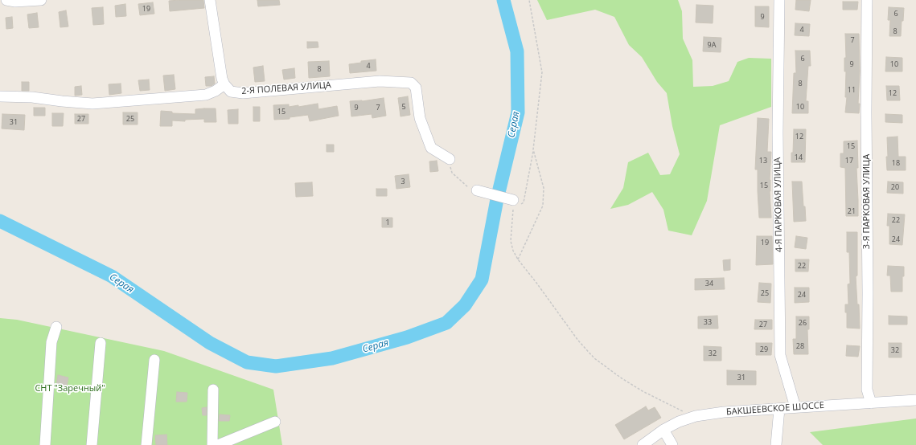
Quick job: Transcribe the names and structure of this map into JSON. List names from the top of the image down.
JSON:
{
  "streets": {
    "street": [
      "2-Я ПОЛЕВАЯ УЛИЦА",
      "3-Я ПАРКОВАЯ УЛИЦА",
      "4-Я ПАРКОВАЯ УЛИЦА",
      "БАКШЕЕВСКОЕ ШОССЕ"
    ]
  },
  "crossings": [
    ["3-Я ПАРКОВАЯ УЛИЦА", "БАКШЕЕВСКОЕ ШОССЕ"],
    ["4-Я ПАРКОВАЯ УЛИЦА", "БАКШЕЕВСКОЕ ШОССЕ"]
  ],
  "water": ["Серая"],
  "parks": ["СНТ \"Заречный\""],
  "house_numbers": [
    "19",
    "6",
    "9",
    "4",
    "8",
    "7",
    "9А",
    "6",
    "9",
    "10",
    "4",
    "8",
    "8",
    "11",
    "12",
    "5",
    "10",
    "9",
    "7",
    "15",
    "27",
    "25",
    "31",
    "12",
    "15",
    "14",
    "13",
    "17",
    "18",
    "3",
    "15",
    "20",
    "21",
    "22",
    "1",
    "24",
    "19",
    "22",
    "34",
    "25",
    "24",
    "33",
    "26",
    "27",
    "28",
    "29",
    "32",
    "32",
    "31"
  ]
}
